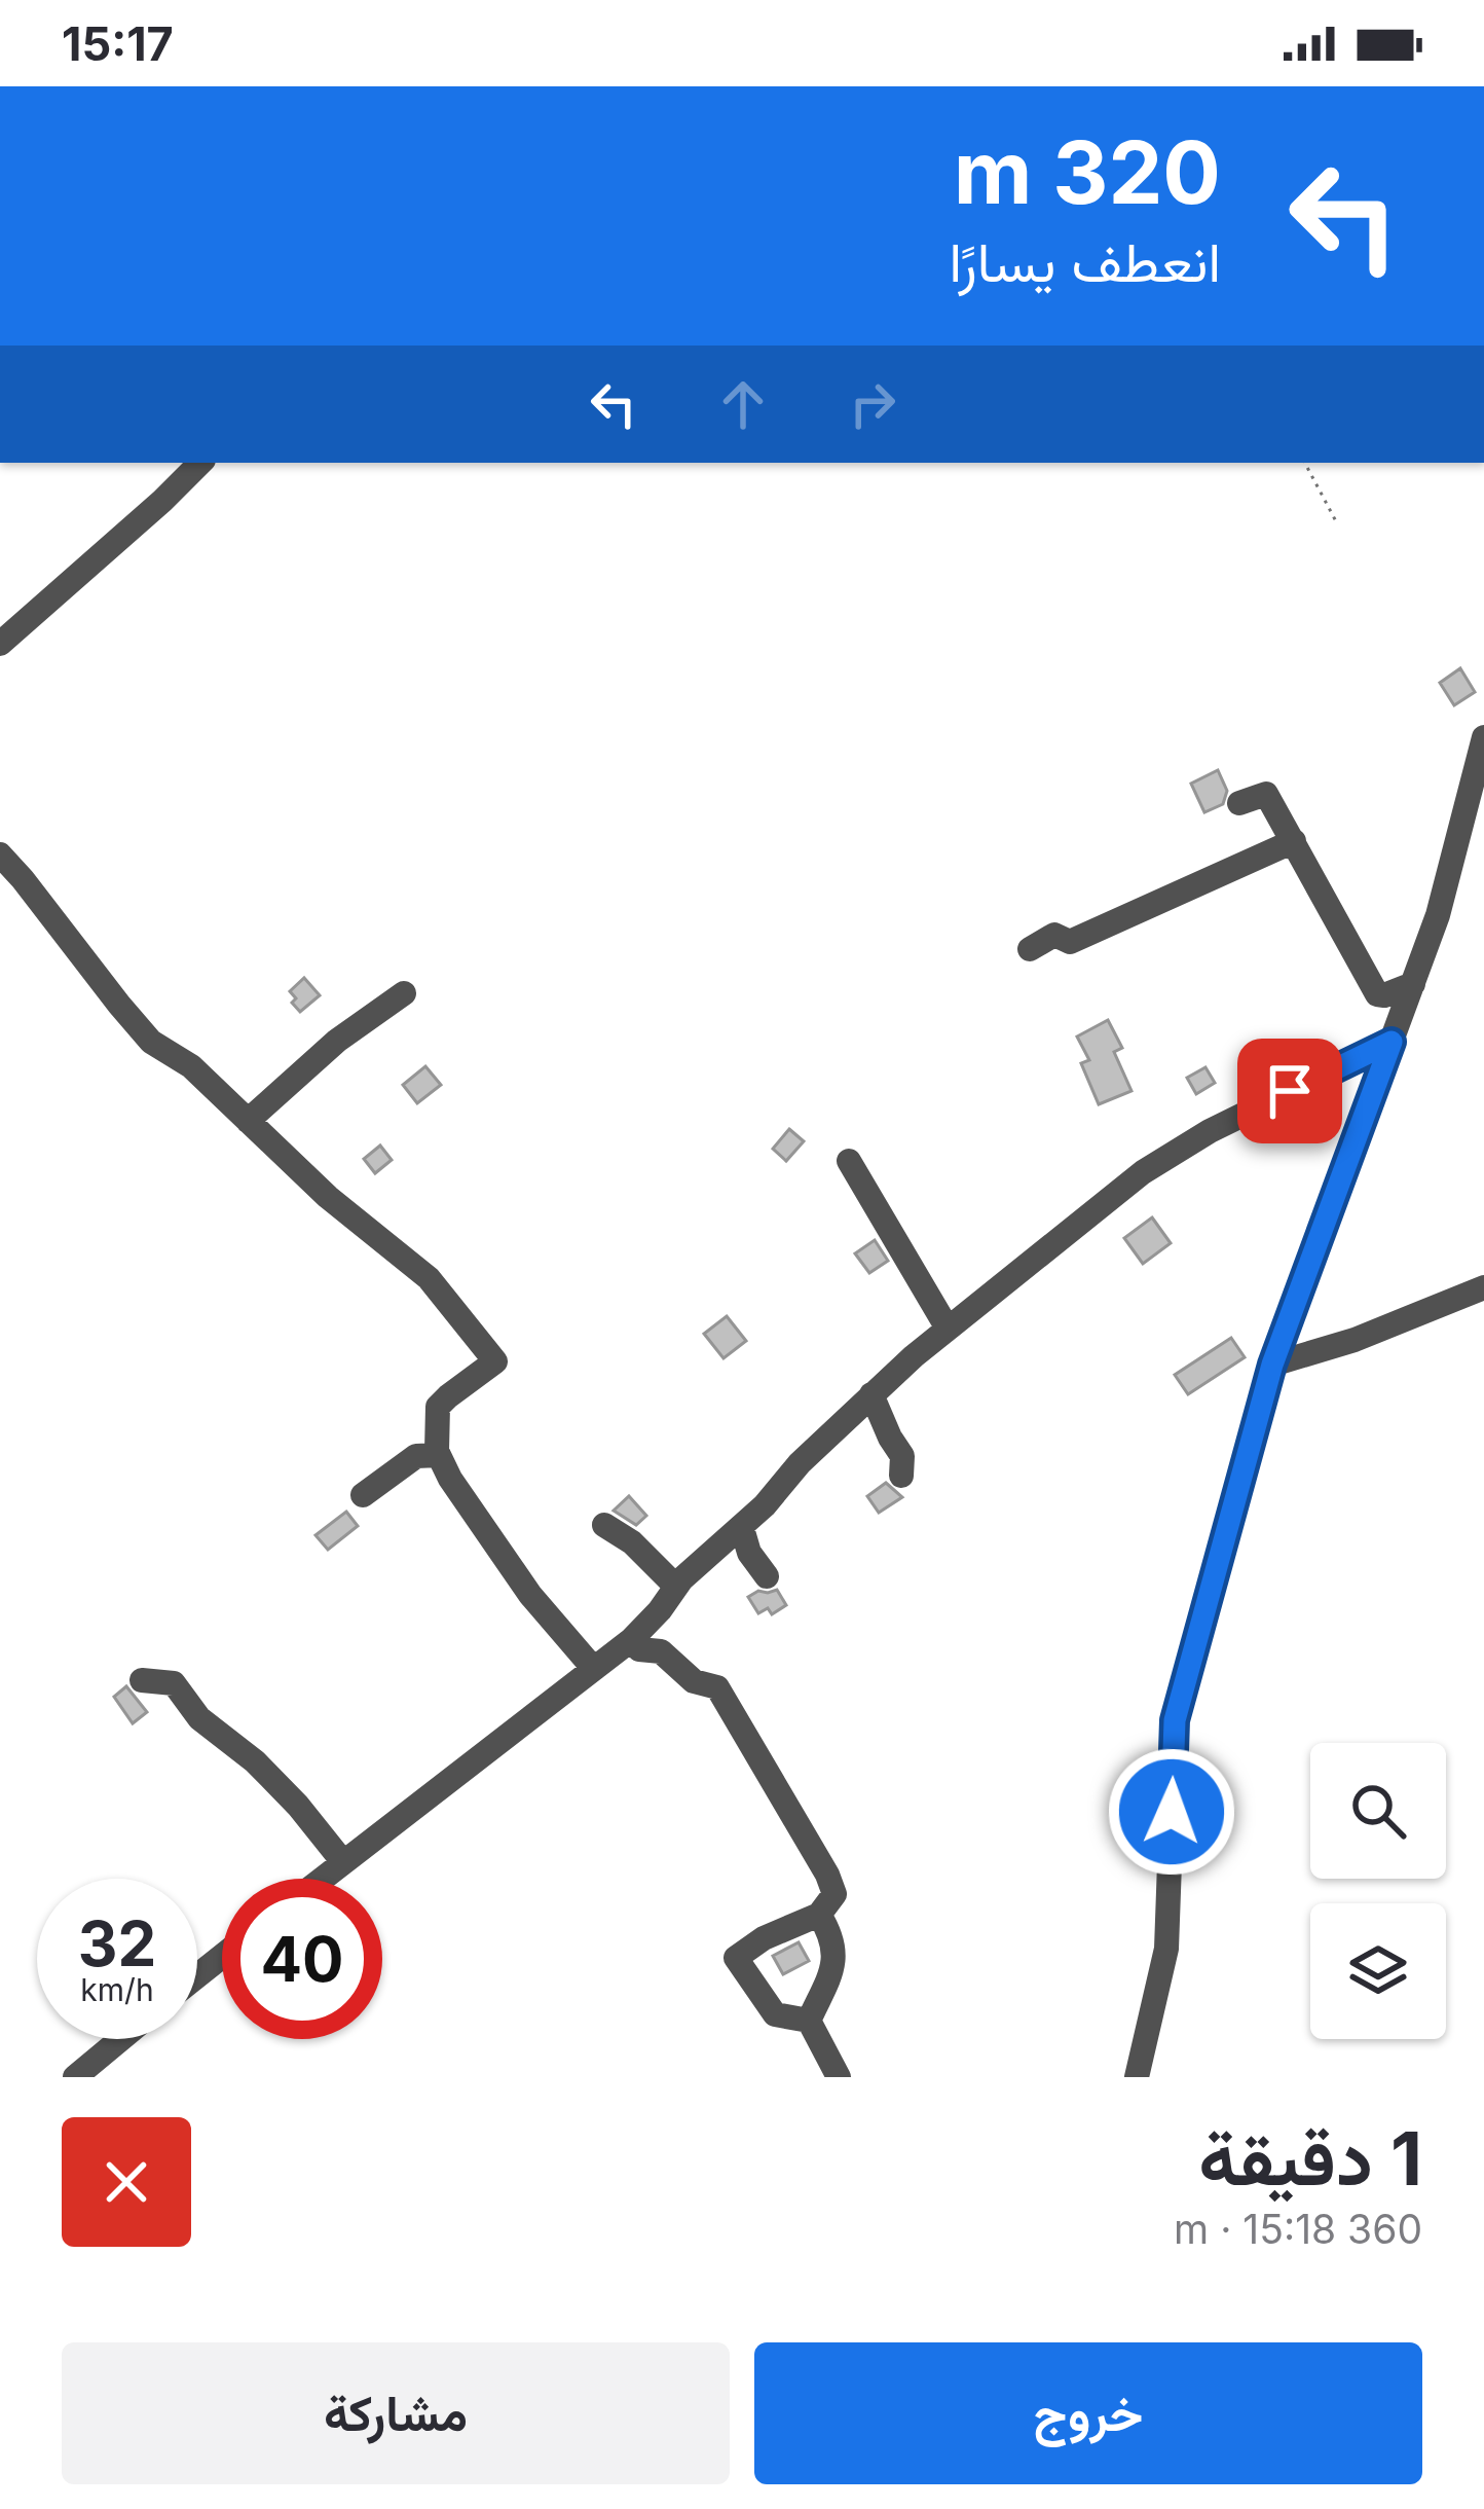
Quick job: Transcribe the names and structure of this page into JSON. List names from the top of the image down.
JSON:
{
  "page": {
    "status": "15:17",
    "turn": ["320 m", "انعطف يسارًا"],
    "speed": "32 km/h",
    "limit": "40",
    "heading": ["1 دقيقة", "360 m · 15:18"],
    "buttons": ["خروج", "مشاركة"]
  }
}
